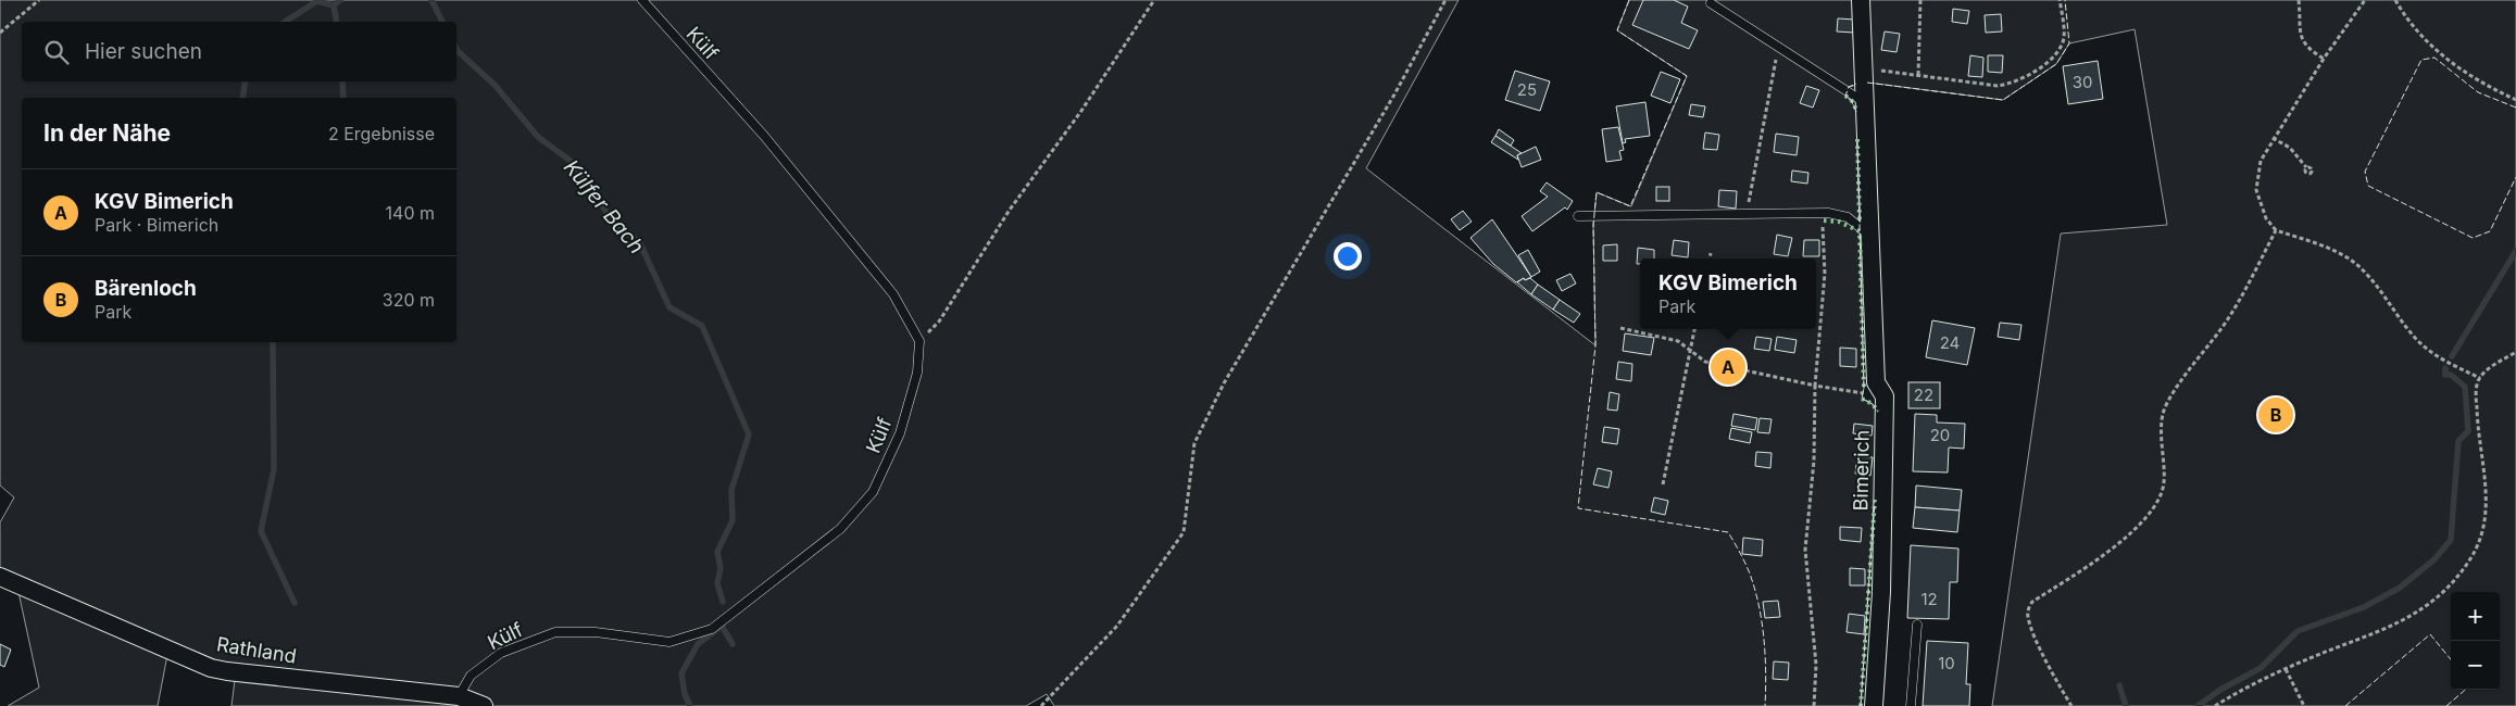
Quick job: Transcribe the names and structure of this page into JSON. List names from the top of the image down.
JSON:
{
  "streets": {
    "street": ["Bimerich", "Rathland"],
    "lane": ["Külf"]
  },
  "crossings": [
    ["Külf", "Rathland"]
  ],
  "water": ["Külfer Bach"],
  "house_numbers": [
    "30",
    "25",
    "24",
    "22",
    "20",
    "12",
    "10"
  ],
  "page": {
    "search": "Hier suchen",
    "heading": ["In der Nähe", "2 Ergebnisse"],
    "list": [
      {
        "mark": "A",
        "name": "KGV Bimerich",
        "note": "Park · Bimerich",
        "value": "140 m"
      },
      {
        "mark": "B",
        "name": "Bärenloch",
        "note": "Park",
        "value": "320 m"
      }
    ],
    "popup": ["KGV Bimerich", "Park"],
    "pins": ["A", "B"],
    "map_buttons": ["+", "−"]
  }
}
